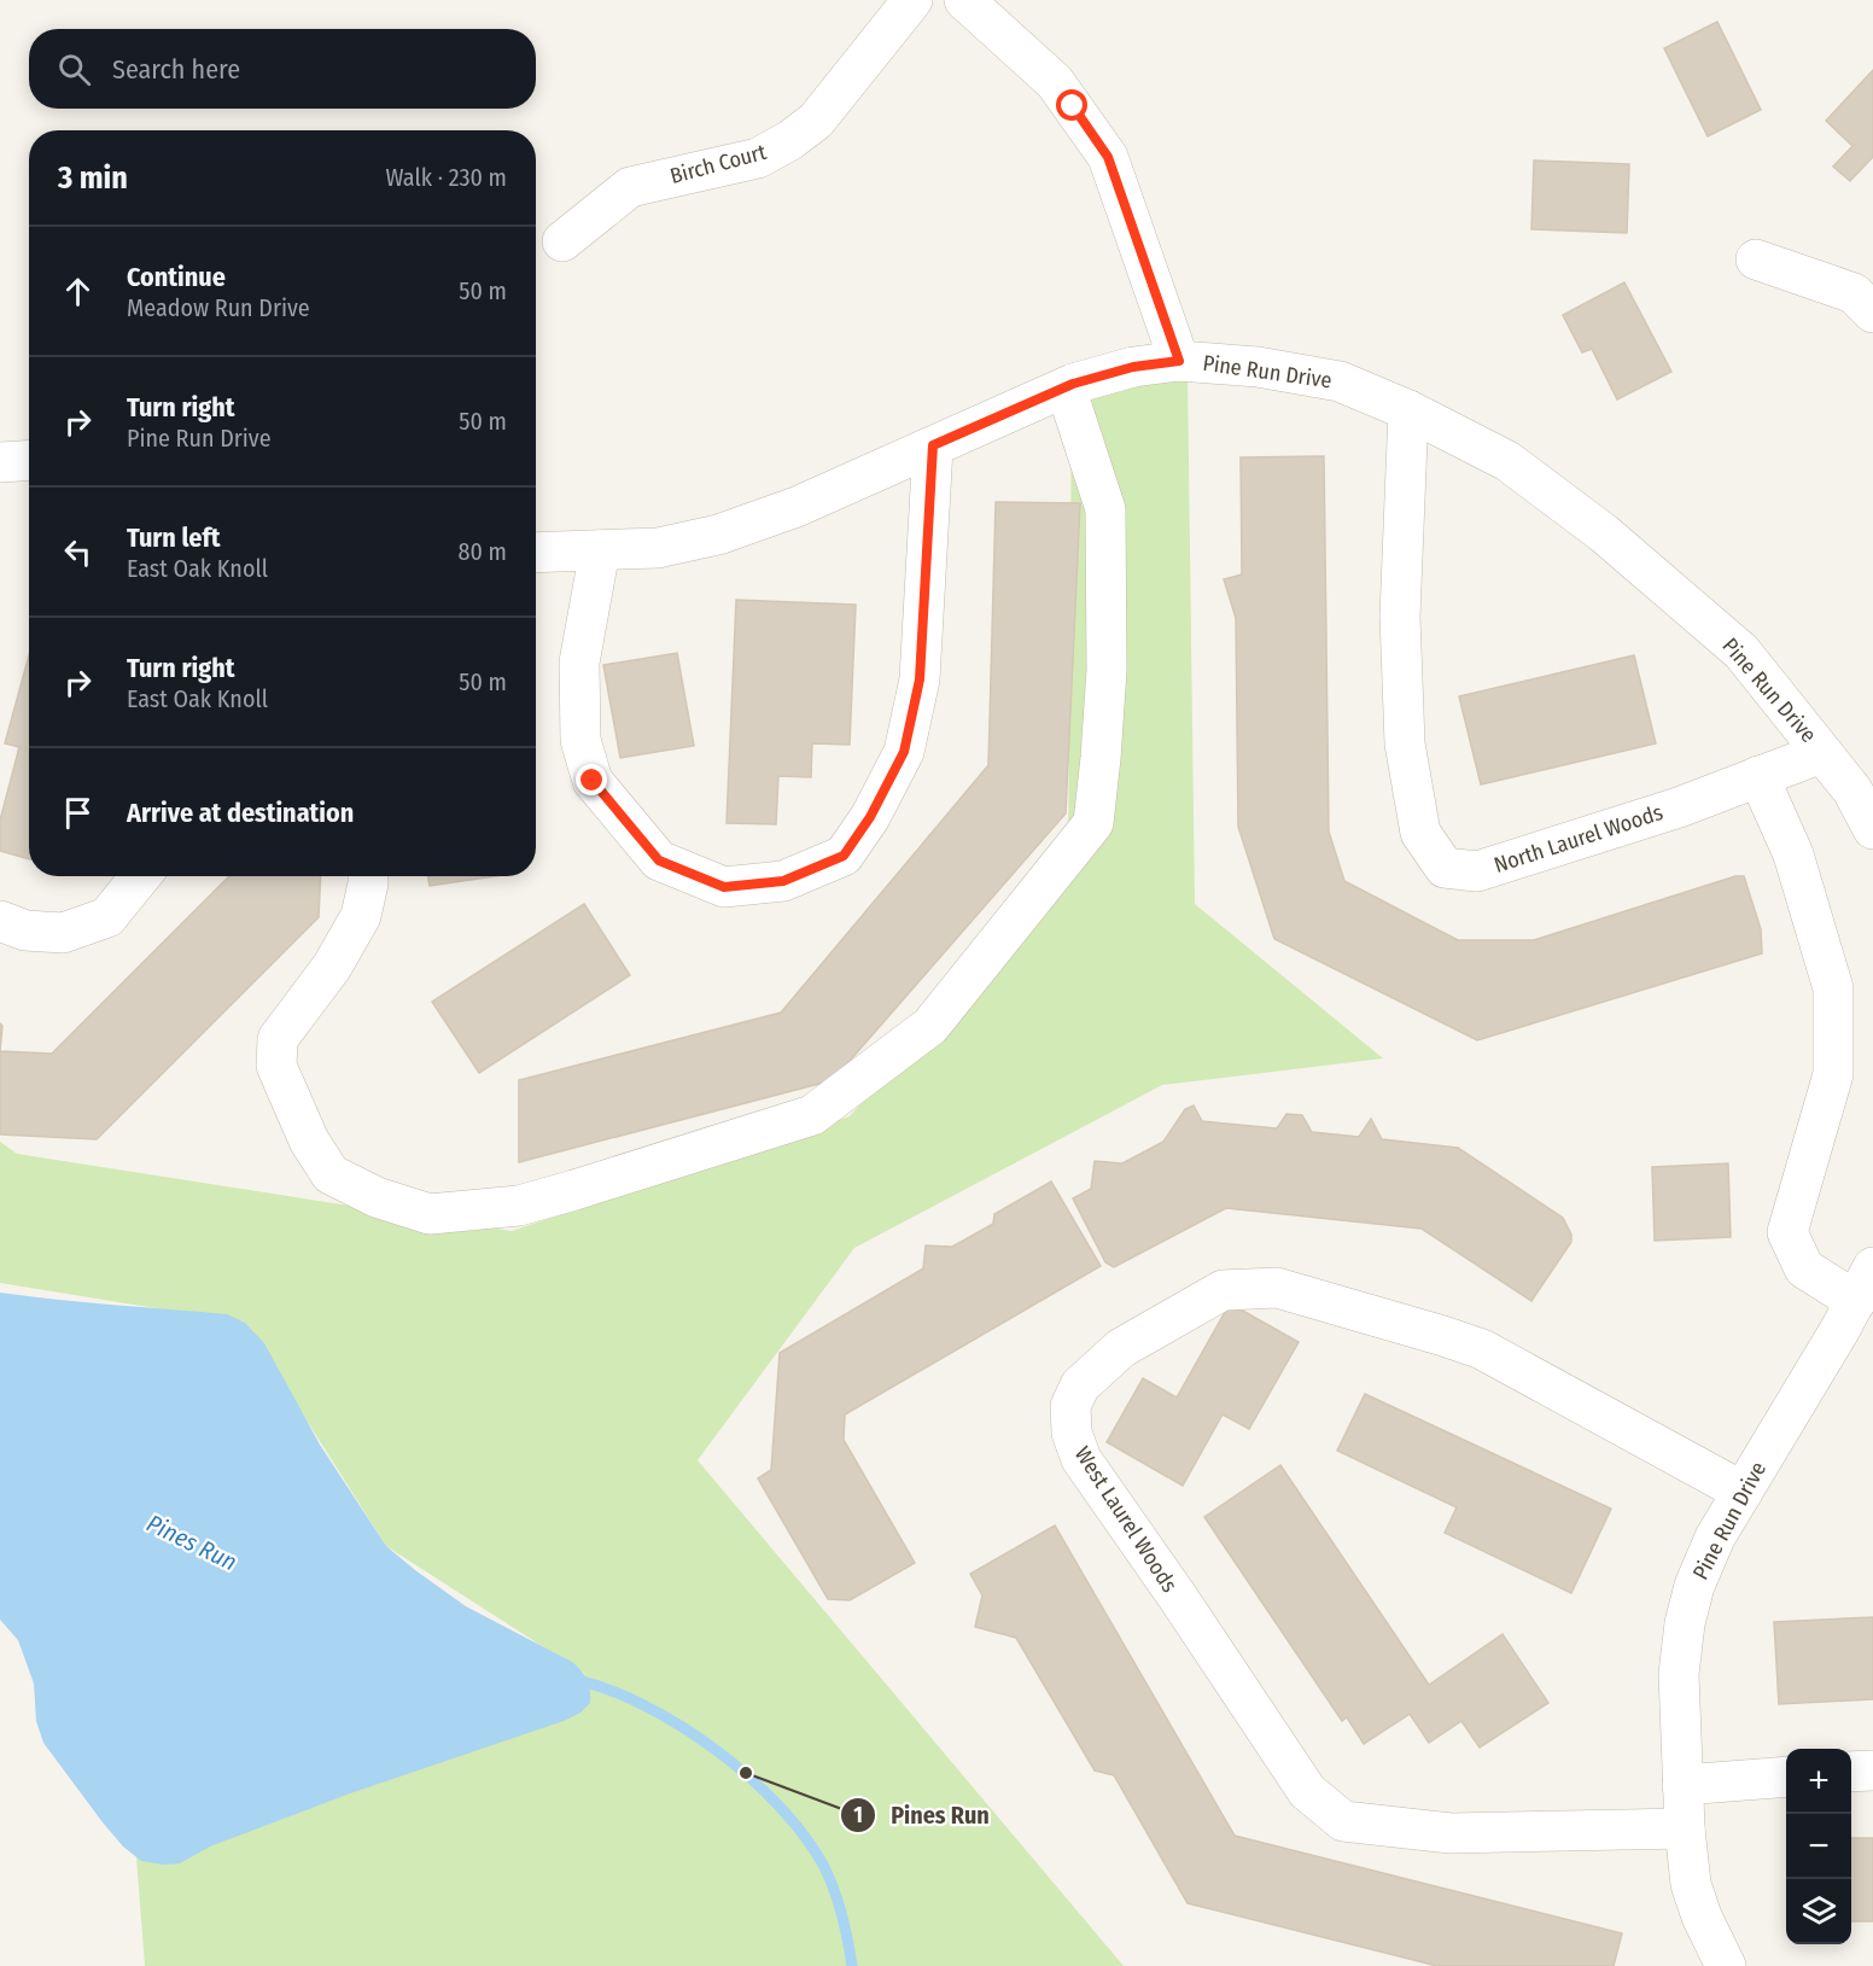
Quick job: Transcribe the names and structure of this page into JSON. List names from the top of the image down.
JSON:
{
  "streets": {
    "street": [
      "Birch Court",
      "Pine Run Drive",
      "North Laurel Woods",
      "West Laurel Woods"
    ]
  },
  "crossings": [
    ["Pine Run Drive", "North Laurel Woods"],
    ["Pine Run Drive", "West Laurel Woods"]
  ],
  "water": ["Pines Run"],
  "places": ["Pines Run"],
  "page": {
    "search": "Search here",
    "heading": ["3 min", "Walk · 230 m"],
    "list": [
      ["Continue", "Meadow Run Drive", "50 m"],
      ["Turn right", "Pine Run Drive", "50 m"],
      ["Turn left", "East Oak Knoll", "80 m"],
      ["Turn right", "East Oak Knoll", "50 m"],
      "Arrive at destination"
    ],
    "map_buttons": ["+", "−"]
  }
}
